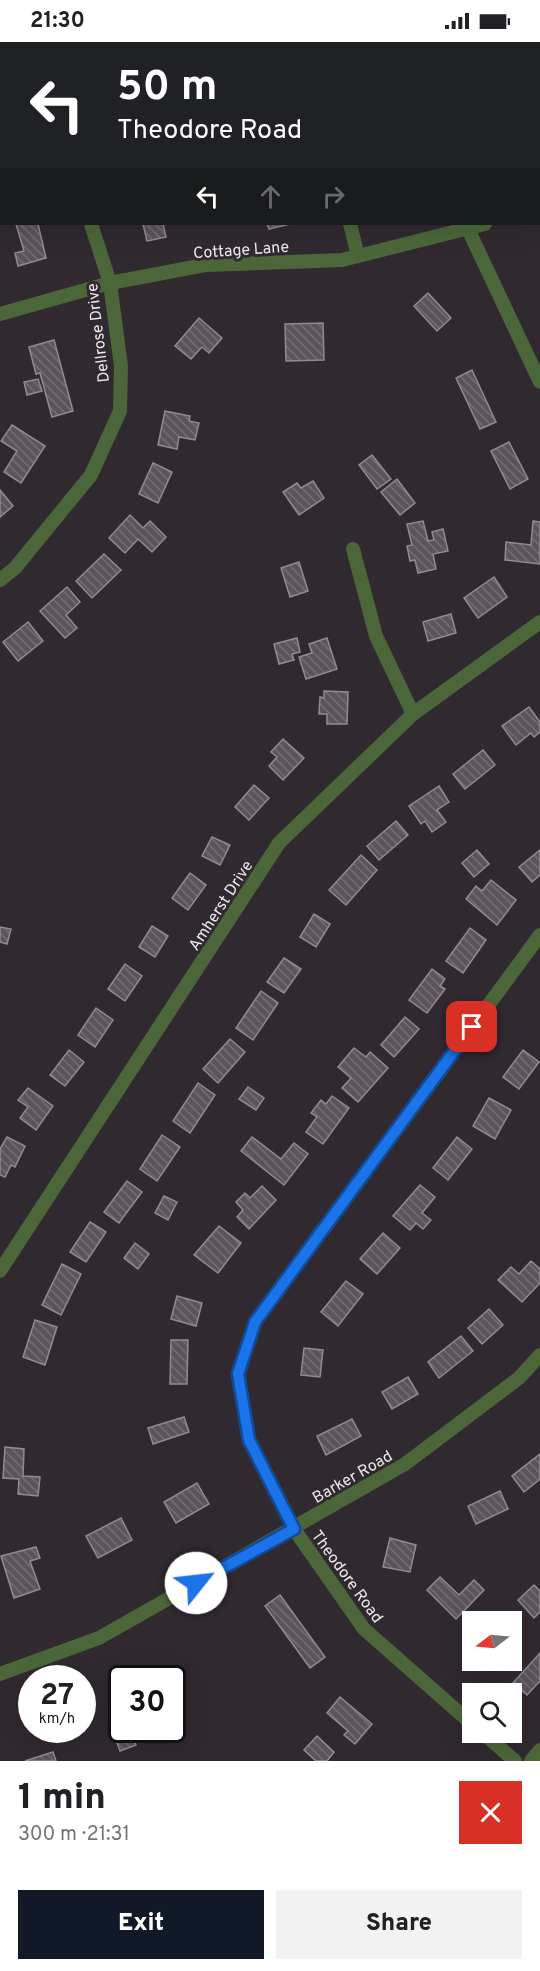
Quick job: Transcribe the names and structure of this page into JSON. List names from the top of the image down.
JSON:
{
  "streets": {
    "street": [
      "Cottage Lane",
      "Dellrose Drive",
      "Amherst Drive",
      "Barker Road",
      "Theodore Road"
    ]
  },
  "crossings": [
    ["Cottage Lane", "Dellrose Drive"],
    ["Barker Road", "Theodore Road"]
  ],
  "north": "left",
  "page": {
    "status": "21:30",
    "turn": ["50 m", "Theodore Road"],
    "speed": "27 km/h",
    "limit": "30",
    "heading": ["1 min", "300 m · 21:31"],
    "buttons": ["Exit", "Share"]
  }
}
